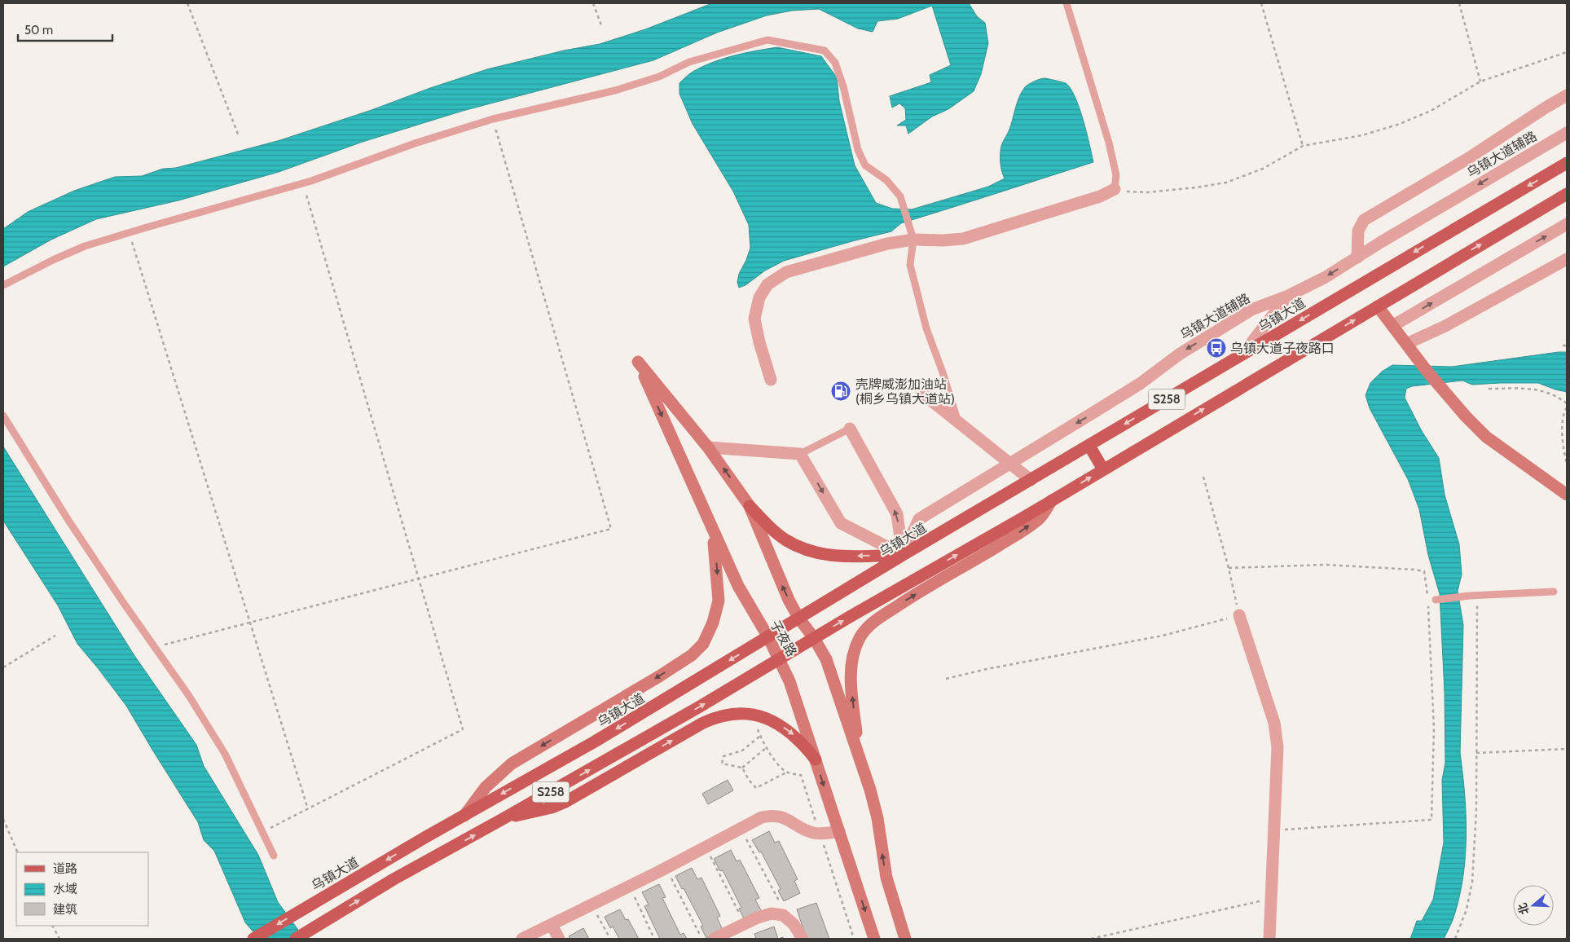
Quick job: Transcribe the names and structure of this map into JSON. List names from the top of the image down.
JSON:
{
  "streets": {
    "main road": ["乌镇大道", "S258", "子夜路"],
    "street": ["乌镇大道辅路"]
  },
  "crossings": [
    ["乌镇大道辅路", "乌镇大道"],
    ["乌镇大道", "子夜路"],
    ["S258", "子夜路"]
  ],
  "places": {
    "bus stop": ["乌镇大道子夜路口"],
    "fuel station": ["壳牌威澎加油站 (桐乡乌镇大道站)"]
  },
  "legend": ["道路", "水域", "建筑"],
  "scale_bar": "50 m",
  "north": "left"
}
